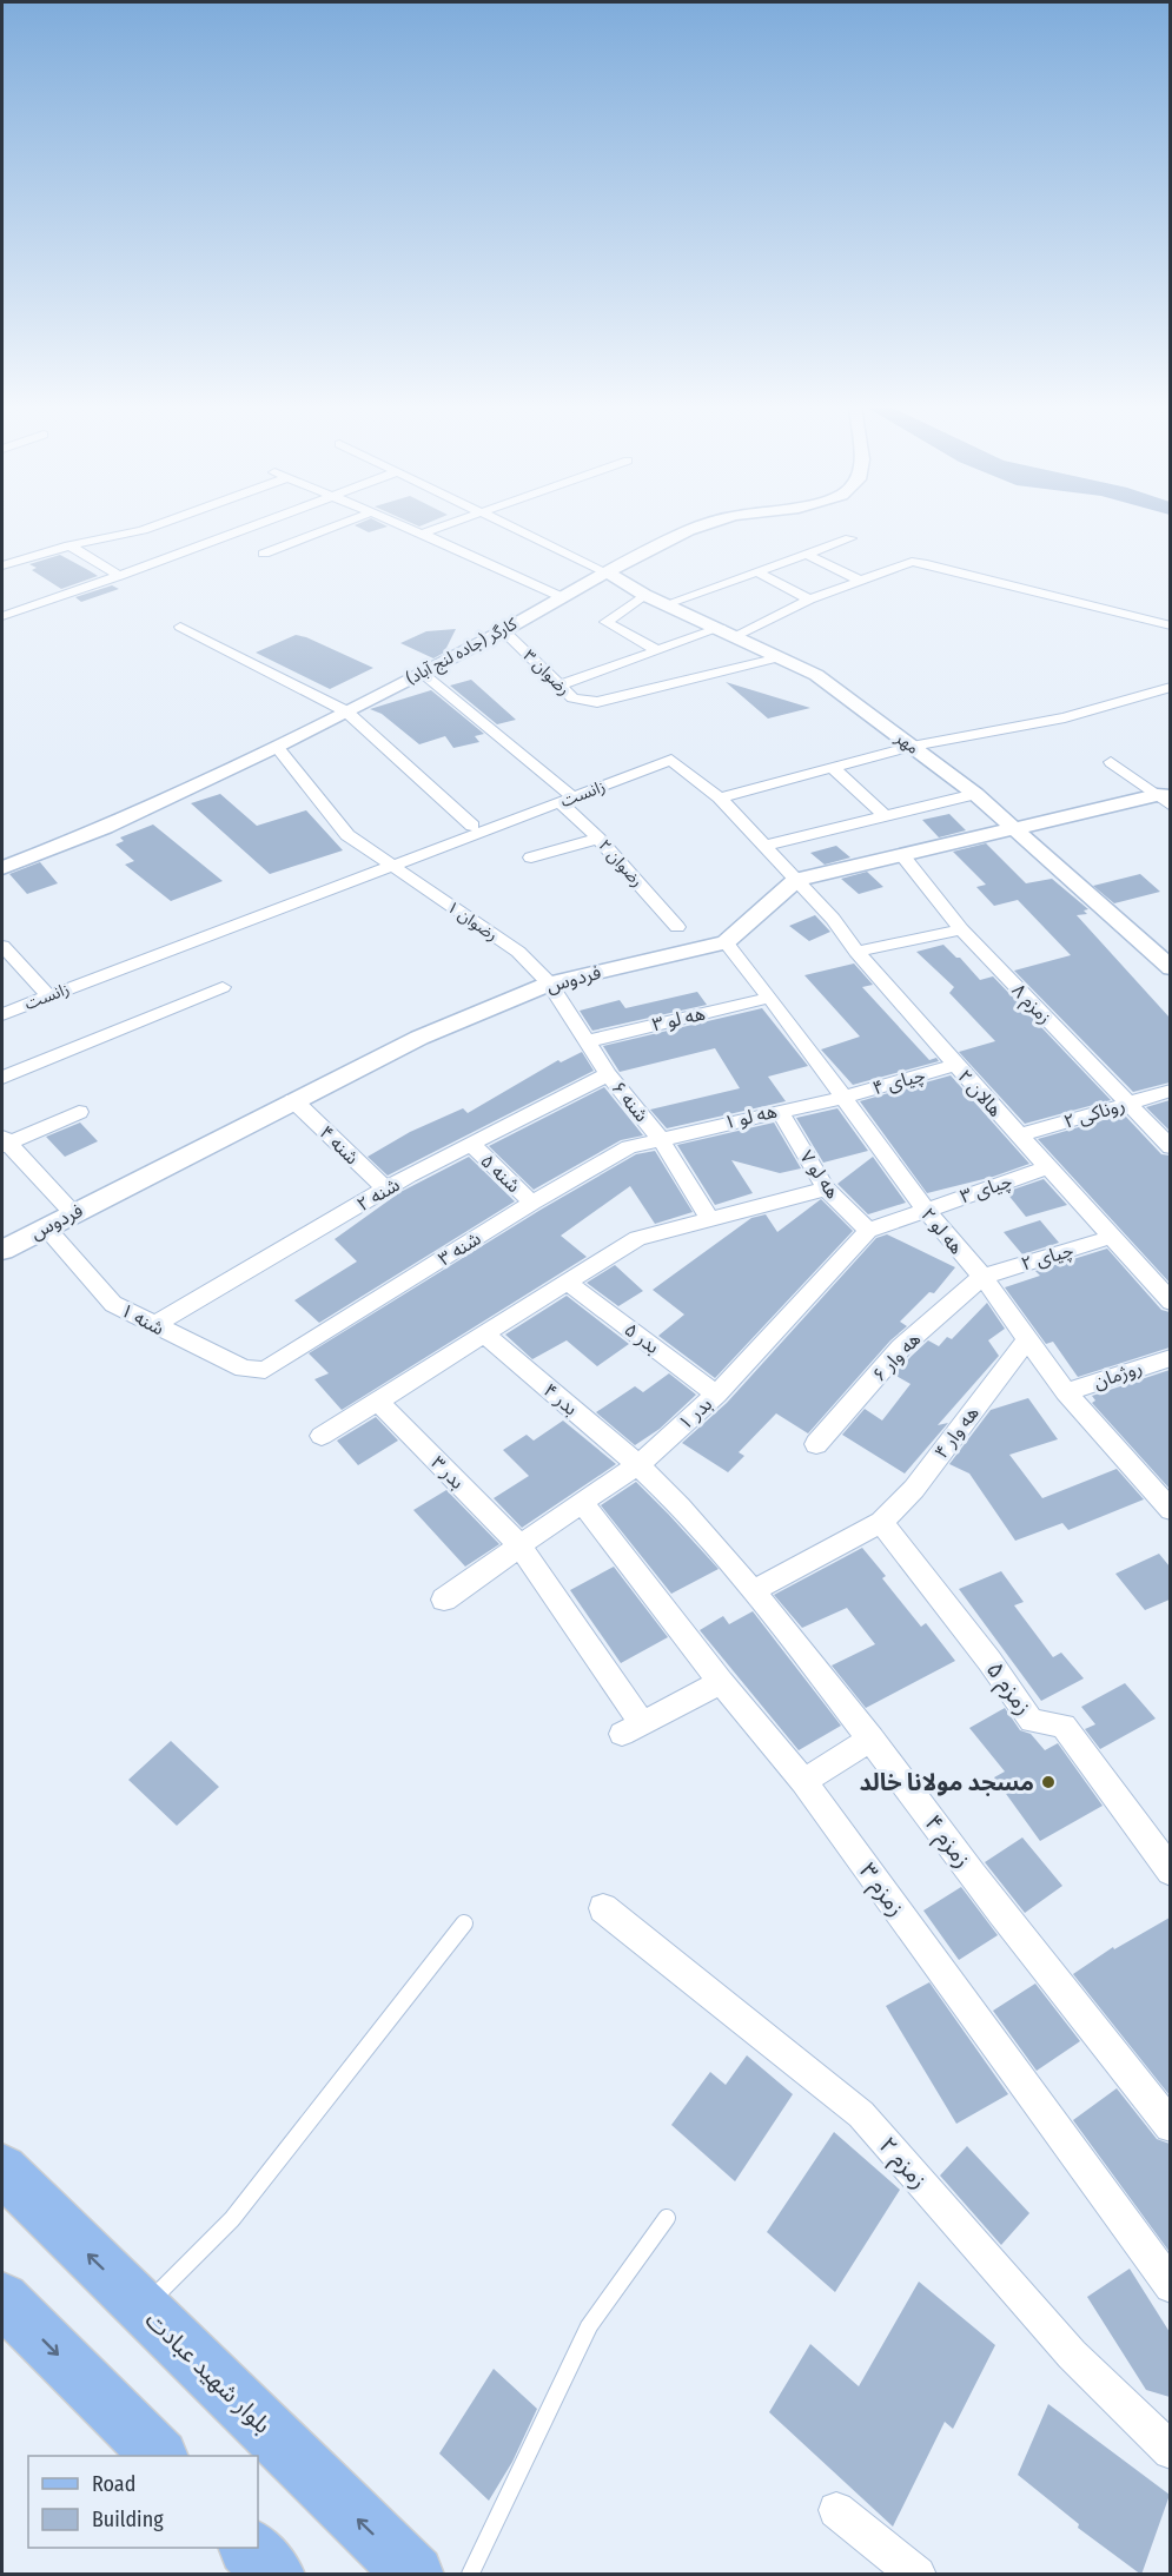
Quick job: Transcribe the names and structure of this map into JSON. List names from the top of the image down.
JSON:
{
  "streets": {
    "main road": ["بلوار شهید عبادت"],
    "street": [
      "کارگر (جاده لنج آباد)",
      "رضوان ۳",
      "مهر",
      "زانست",
      "رضوان ۲",
      "رضوان ۱",
      "فردوس",
      "زمزم ۸",
      "هه لو ۳",
      "چیای ۴",
      "هالان ۲",
      "شنه ۶",
      "روناکی ۲",
      "هه لو ۱",
      "شنه ۴",
      "شنه ۵",
      "هه لو ۷",
      "چیای ۳",
      "شنه ۲",
      "هه لو ۲",
      "شنه ۳",
      "چیای ۲",
      "شنه ۱",
      "بدر ۵",
      "هه وار ۶",
      "روژمان",
      "بدر ۴",
      "بدر ۱",
      "هه وار ۴",
      "بدر ۳",
      "زمزم ۵",
      "زمزم ۴",
      "زمزم ۳",
      "زمزم ۲"
    ]
  },
  "crossings": [
    ["کارگر (جاده لنج آباد)", "رضوان ۳"],
    ["کارگر (جاده لنج آباد)", "مهر"],
    ["کارگر (جاده لنج آباد)", "رضوان ۱"],
    ["رضوان ۳", "مهر"],
    ["مهر", "فردوس"],
    ["زانست", "رضوان ۲"],
    ["زانست", "رضوان ۱"],
    ["رضوان ۱", "فردوس"],
    ["رضوان ۱", "شنه ۶"],
    ["فردوس", "زمزم ۸"],
    ["فردوس", "هالان ۲"],
    ["فردوس", "شنه ۶"],
    ["فردوس", "شنه ۴"],
    ["فردوس", "هه لو ۲"],
    ["فردوس", "شنه ۱"],
    ["زمزم ۸", "روناکی ۲"],
    ["هه لو ۳", "شنه ۶"],
    ["هه لو ۳", "هه لو ۲"],
    ["چیای ۴", "هالان ۲"],
    ["چیای ۴", "هه لو ۱"],
    ["چیای ۴", "هه لو ۲"],
    ["هالان ۲", "روناکی ۲"],
    ["هالان ۲", "چیای ۳"],
    ["هالان ۲", "چیای ۲"],
    ["شنه ۶", "هه لو ۱"],
    ["شنه ۶", "شنه ۲"],
    ["شنه ۶", "شنه ۳"],
    ["هه لو ۱", "هه لو ۷"],
    ["هه لو ۱", "هه لو ۲"],
    ["هه لو ۱", "شنه ۳"],
    ["شنه ۴", "شنه ۲"],
    ["شنه ۵", "شنه ۲"],
    ["شنه ۵", "شنه ۳"],
    ["هه لو ۷", "بدر ۱"],
    ["چیای ۳", "هه لو ۲"],
    ["چیای ۳", "بدر ۱"],
    ["شنه ۲", "شنه ۱"],
    ["هه لو ۲", "چیای ۲"],
    ["هه لو ۲", "هه وار ۶"],
    ["هه لو ۲", "روژمان"],
    ["هه لو ۲", "بدر ۱"],
    ["هه لو ۲", "هه وار ۴"],
    ["شنه ۳", "شنه ۱"],
    ["چیای ۲", "هه وار ۶"],
    ["بدر ۵", "بدر ۱"],
    ["بدر ۴", "بدر ۱"],
    ["بدر ۴", "زمزم ۴"],
    ["بدر ۱", "بدر ۳"],
    ["بدر ۱", "زمزم ۴"],
    ["بدر ۱", "زمزم ۳"],
    ["هه وار ۴", "زمزم ۵"],
    ["هه وار ۴", "زمزم ۴"],
    ["بدر ۳", "زمزم ۳"]
  ],
  "places": ["مسجد مولانا خالد"],
  "legend": ["Road", "Building"]
}
